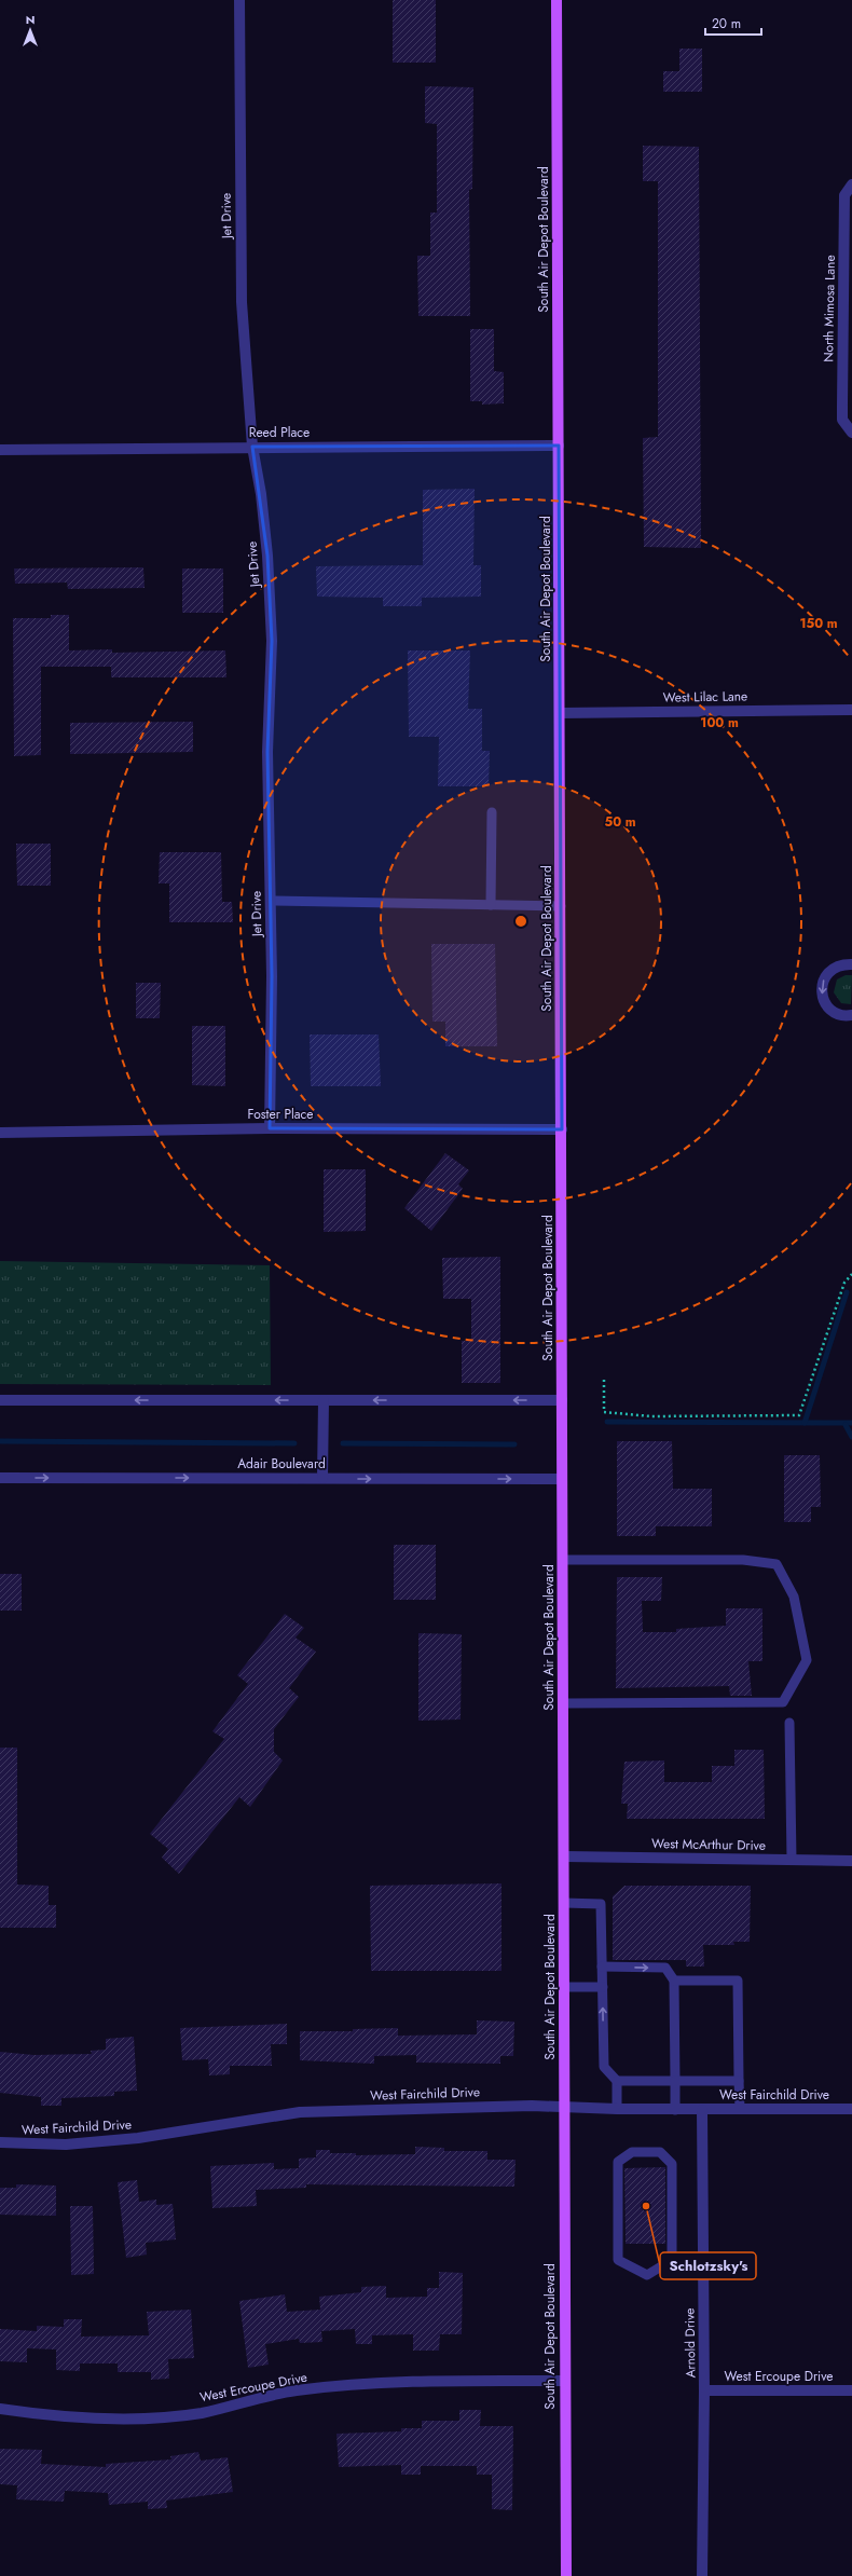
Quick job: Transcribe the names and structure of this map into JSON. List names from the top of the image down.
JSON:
{
  "streets": {
    "main road": ["South Air Depot Boulevard"],
    "street": [
      "Jet Drive",
      "North Mimosa Lane",
      "Reed Place",
      "West Lilac Lane",
      "Foster Place",
      "Adair Boulevard",
      "West McArthur Drive",
      "West Fairchild Drive",
      "Arnold Drive",
      "West Ercoupe Drive"
    ]
  },
  "crossings": [
    ["Jet Drive", "Reed Place"],
    ["Jet Drive", "Foster Place"],
    ["South Air Depot Boulevard", "Reed Place"],
    ["South Air Depot Boulevard", "West Lilac Lane"],
    ["South Air Depot Boulevard", "Foster Place"],
    ["South Air Depot Boulevard", "Adair Boulevard"],
    ["South Air Depot Boulevard", "West McArthur Drive"],
    ["South Air Depot Boulevard", "West Fairchild Drive"],
    ["South Air Depot Boulevard", "West Ercoupe Drive"],
    ["West Fairchild Drive", "Arnold Drive"],
    ["Arnold Drive", "West Ercoupe Drive"]
  ],
  "places": ["Schlotzsky's"],
  "scale_bar": "20 m",
  "north": "top",
  "rings": ["150 m", "100 m", "50 m"]
}
